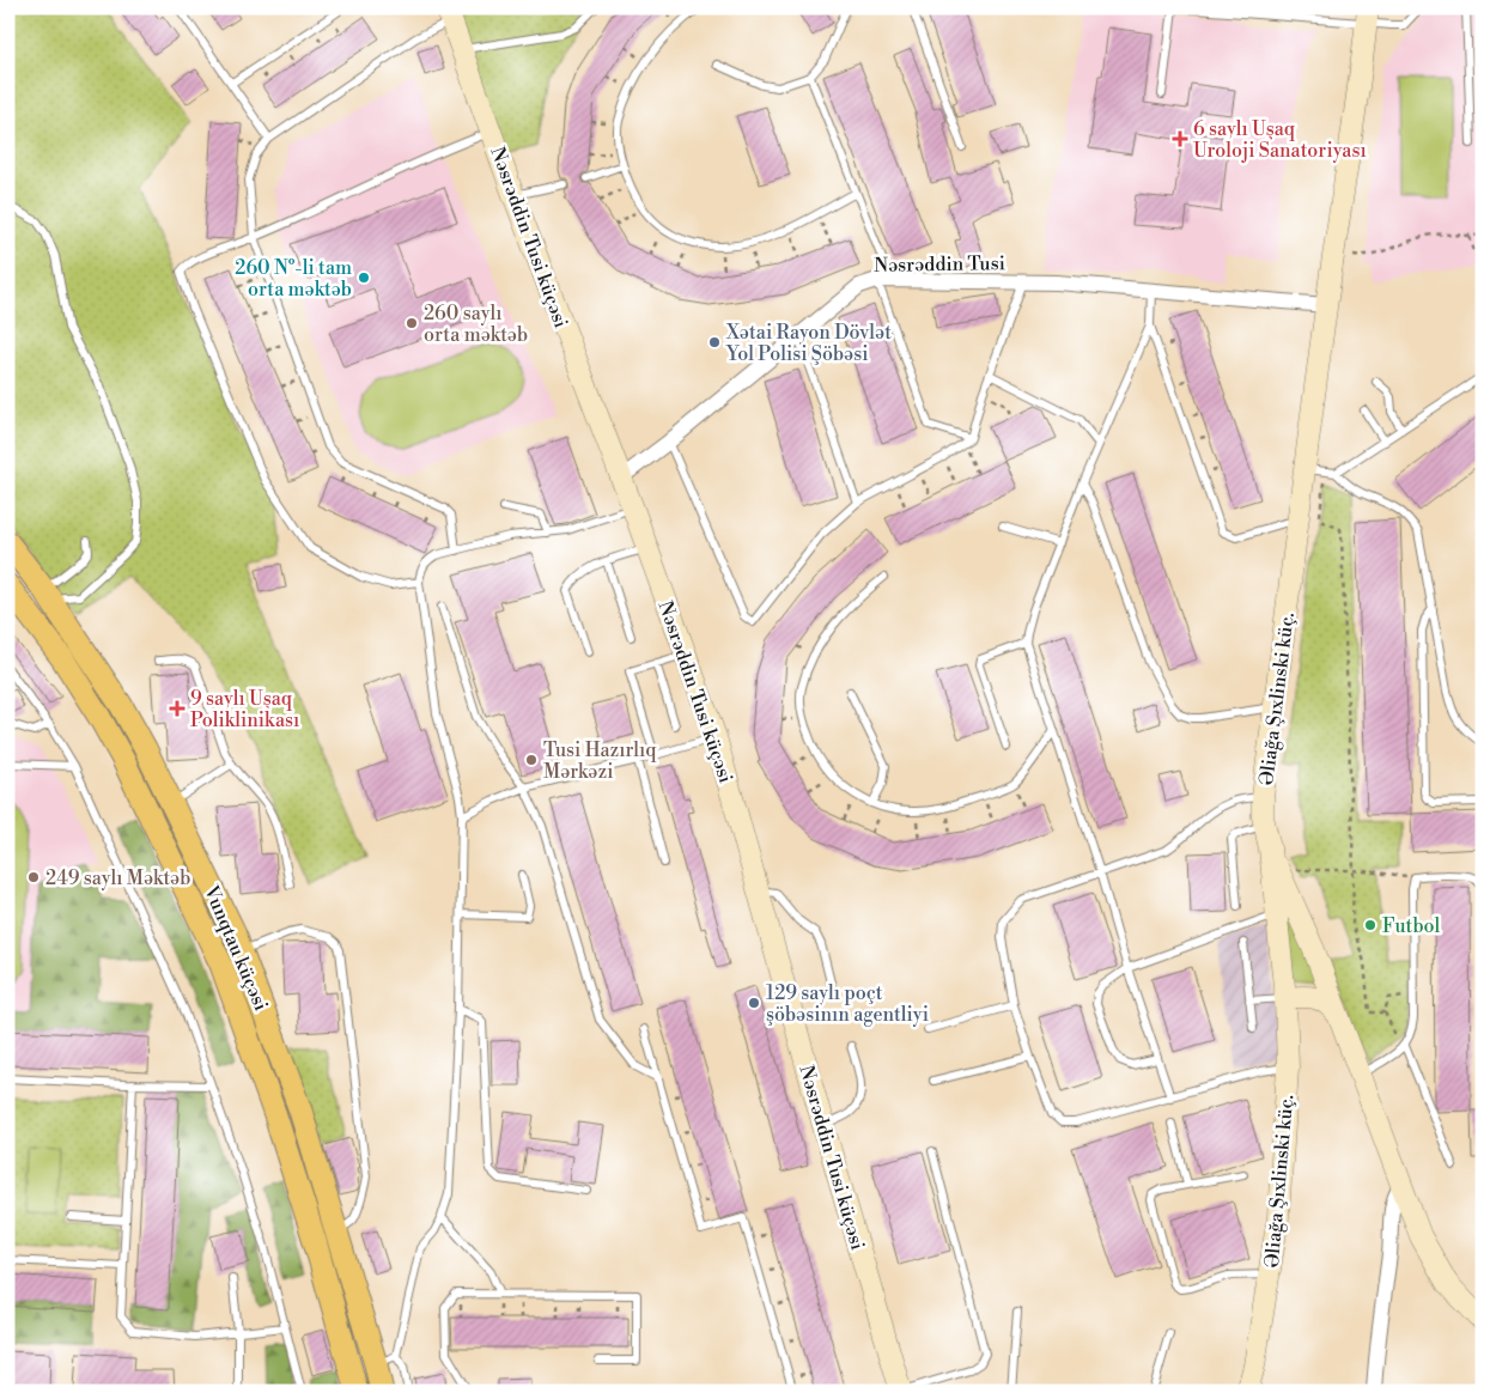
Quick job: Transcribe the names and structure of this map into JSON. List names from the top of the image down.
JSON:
{
  "streets": {
    "main road": ["Nəsrəddin Tusi küçəsi", "Əliağa Şıxlinski küç.", "Vunqtau küçəsi"],
    "street": ["Nəsrəddin Tusi"]
  },
  "crossings": [
    ["Nəsrəddin Tusi küçəsi", "Nəsrəddin Tusi"],
    ["Nəsrəddin Tusi", "Əliağa Şıxlinski küç."]
  ],
  "places": {
    "health": ["6 saylı Uşaq Uroloji Sanatoriyası", "9 saylı Uşaq Poliklinikası"],
    "other": [
      "260 №-li tam orta məktəb",
      "260 saylı orta məktəb",
      "Xətai Rayon Dövlət Yol Polisi Şöbəsi",
      "Tusi Hazırlıq Mərkəzi",
      "249 saylı Məktəb",
      "Futbol",
      "129 saylı poçt şöbəsinın agentliyi"
    ]
  }
}
